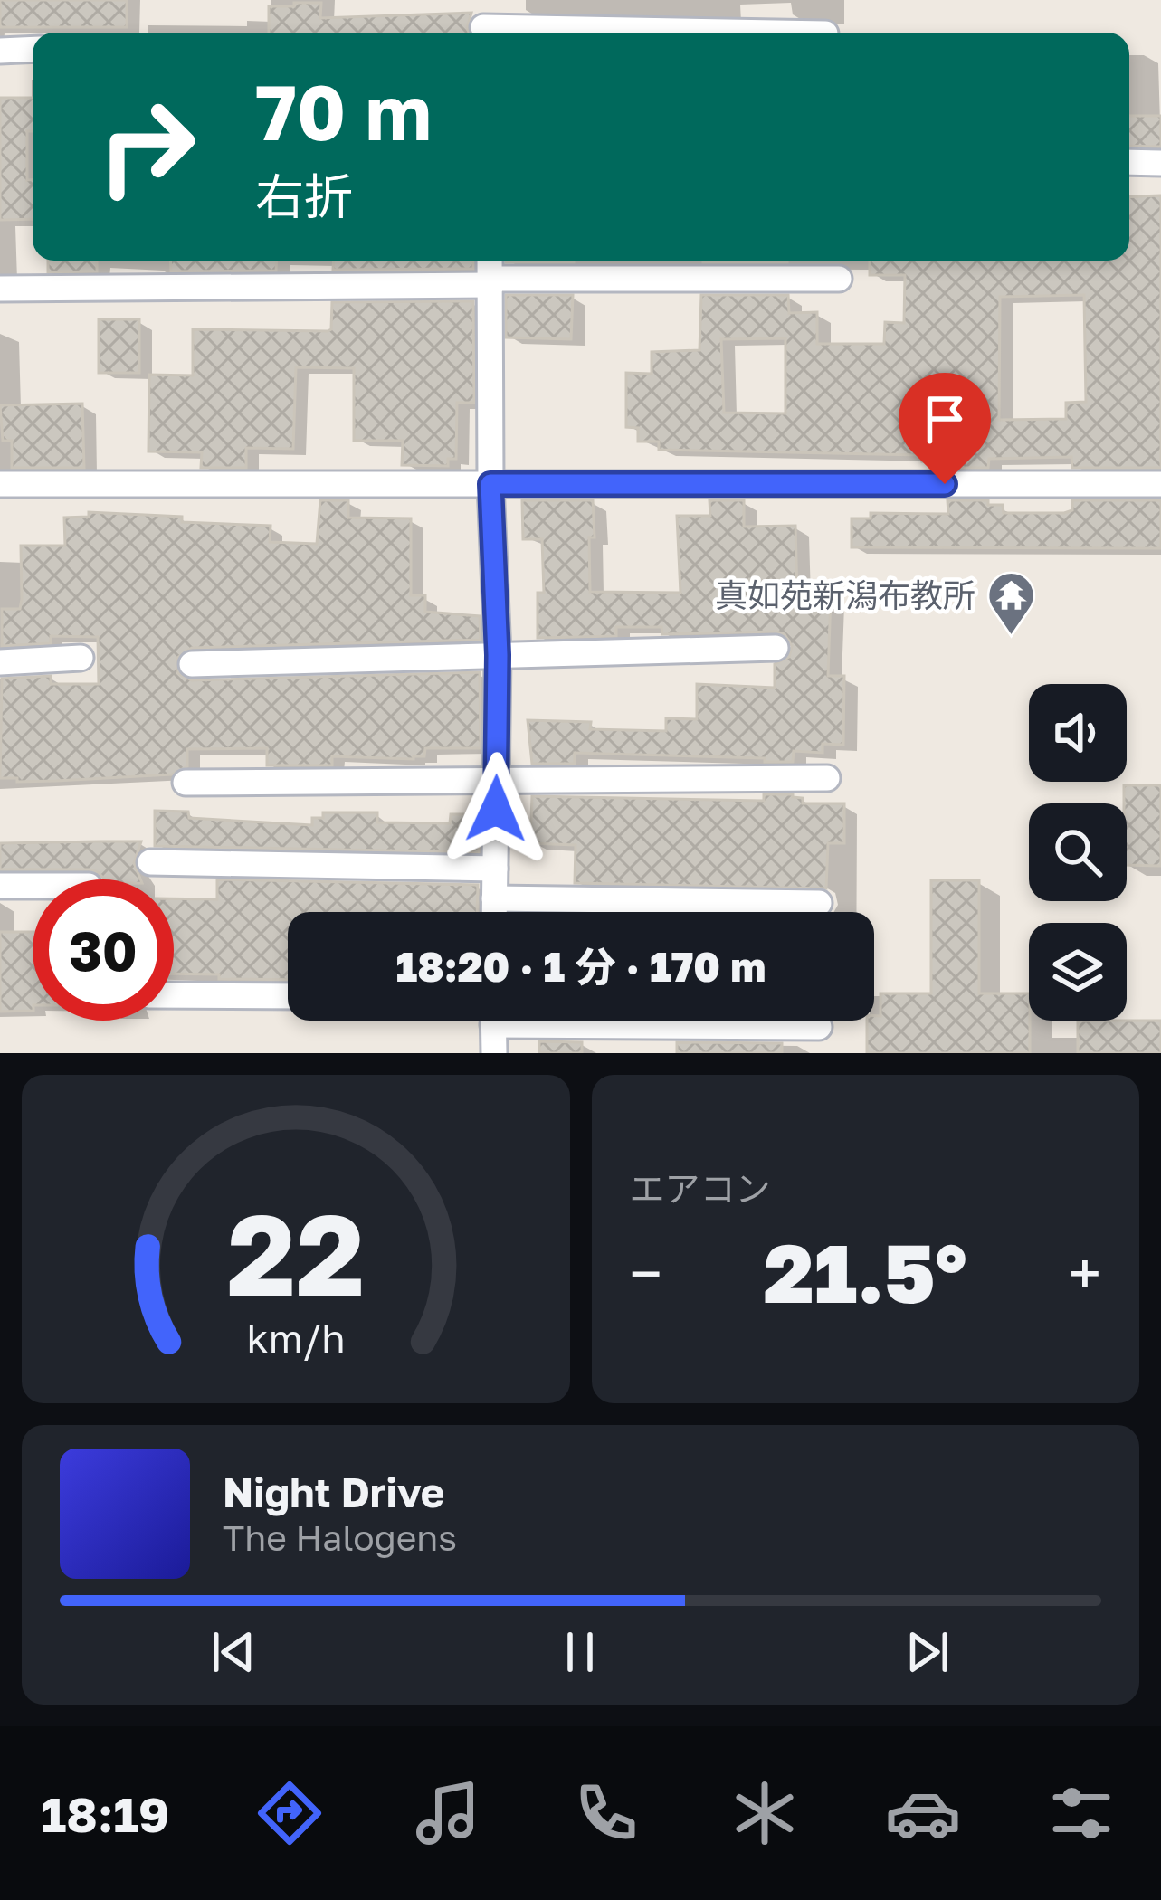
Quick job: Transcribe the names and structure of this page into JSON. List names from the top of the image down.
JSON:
{
  "places": {
    "temple": ["真如苑新潟布教所"]
  },
  "page": {
    "turn": ["70 m", "右折"],
    "limit": "30",
    "trip": "18:20 · 1 分 · 170 m",
    "tile": "エアコン",
    "heat": ["−", "21.5°", "+"],
    "song": ["Night Drive", "The Halogens"],
    "tabs": "18:19",
    "gauge": ["22", "km/h"]
  }
}
